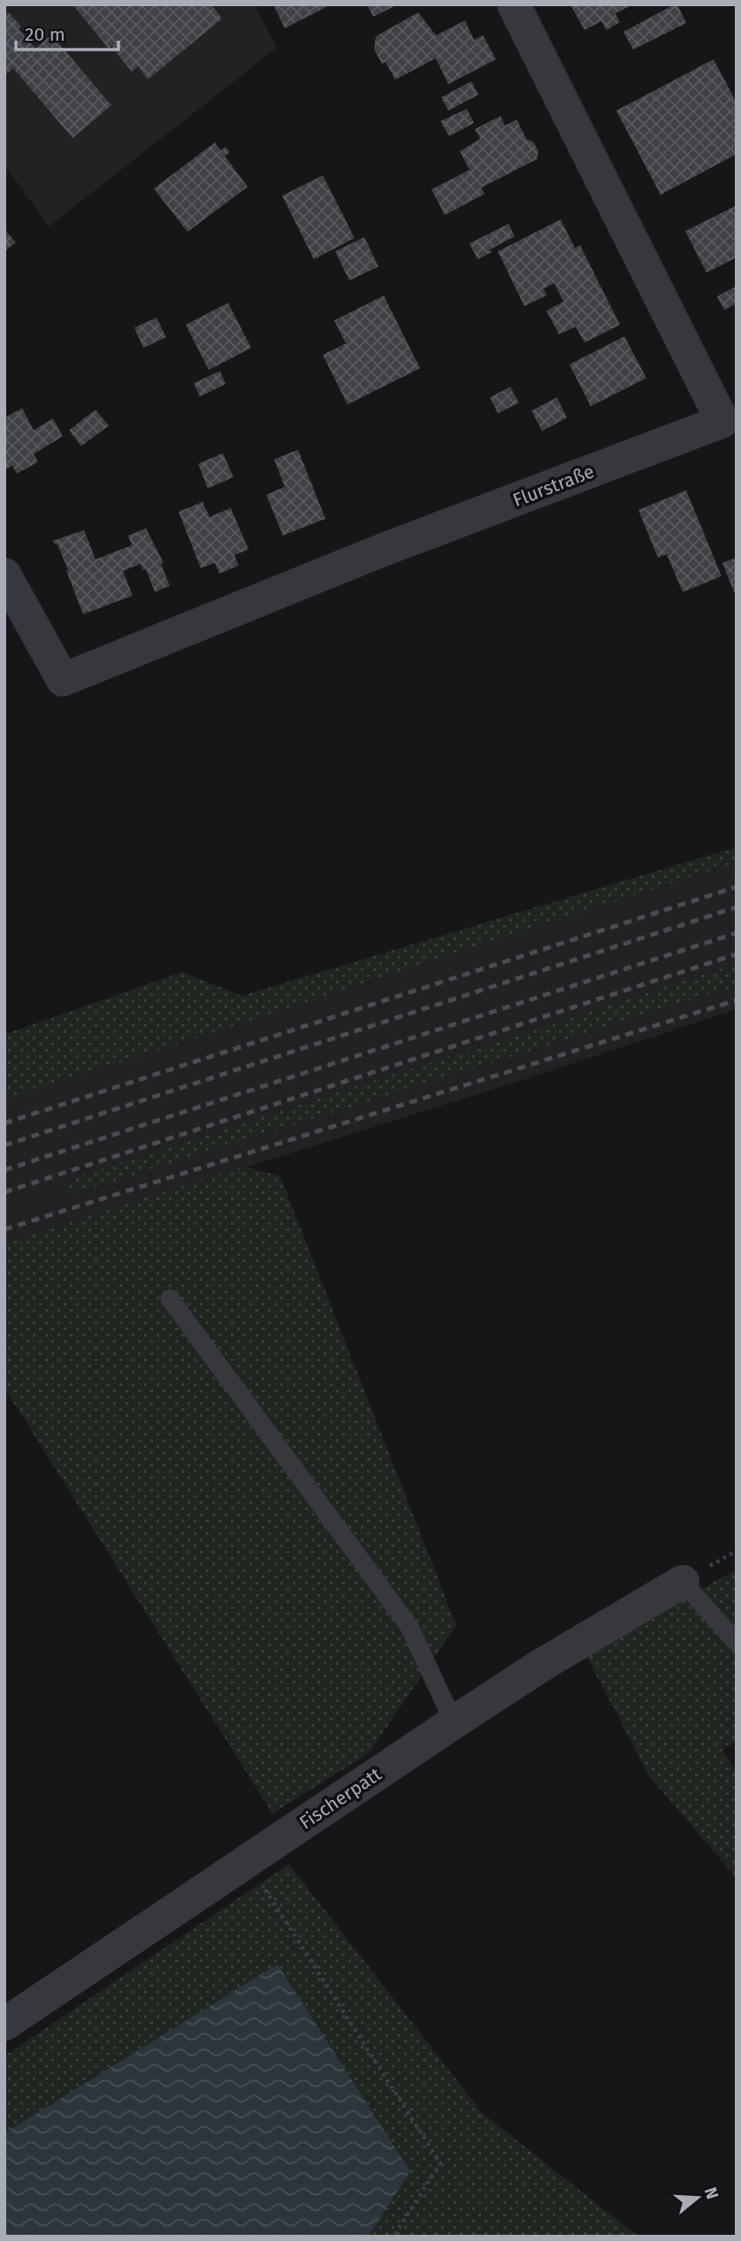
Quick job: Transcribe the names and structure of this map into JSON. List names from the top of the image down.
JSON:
{
  "streets": {
    "street": ["Flurstraße", "Fischerpatt"]
  },
  "scale_bar": "20 m",
  "north": "right"
}
